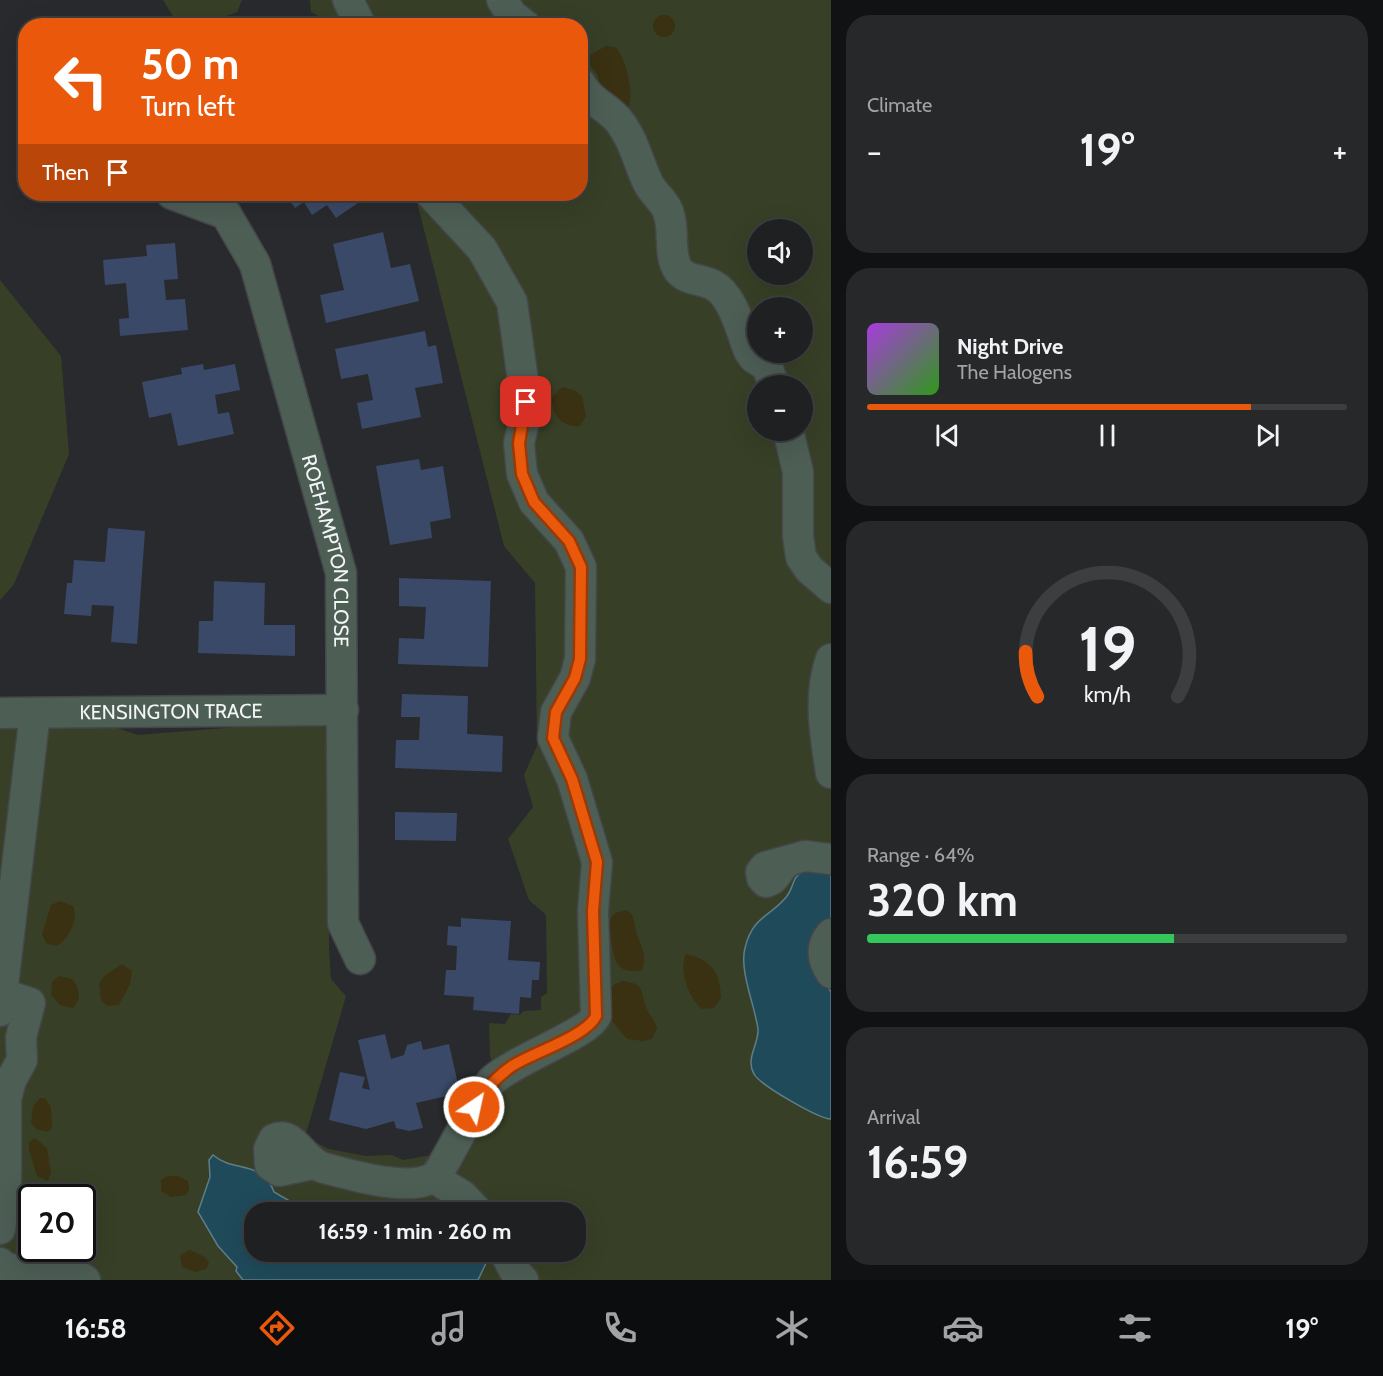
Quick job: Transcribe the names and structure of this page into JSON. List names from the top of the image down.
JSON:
{
  "streets": {
    "street": ["ROEHAMPTON CLOSE", "KENSINGTON TRACE"]
  },
  "crossings": [
    ["ROEHAMPTON CLOSE", "KENSINGTON TRACE"]
  ],
  "page": {
    "tile": [
      "Climate",
      ["Range · 64%", "320 km"],
      ["Arrival", "16:59"]
    ],
    "turn": ["50 m", "Turn left"],
    "heat": ["−", "19°", "+"],
    "then": "Then",
    "map_buttons": ["+", "−"],
    "song": ["Night Drive", "The Halogens"],
    "limit": "20",
    "trip": "16:59 · 1 min · 260 m",
    "tabs": ["16:58", "19°"],
    "gauge": ["19", "km/h"]
  }
}
